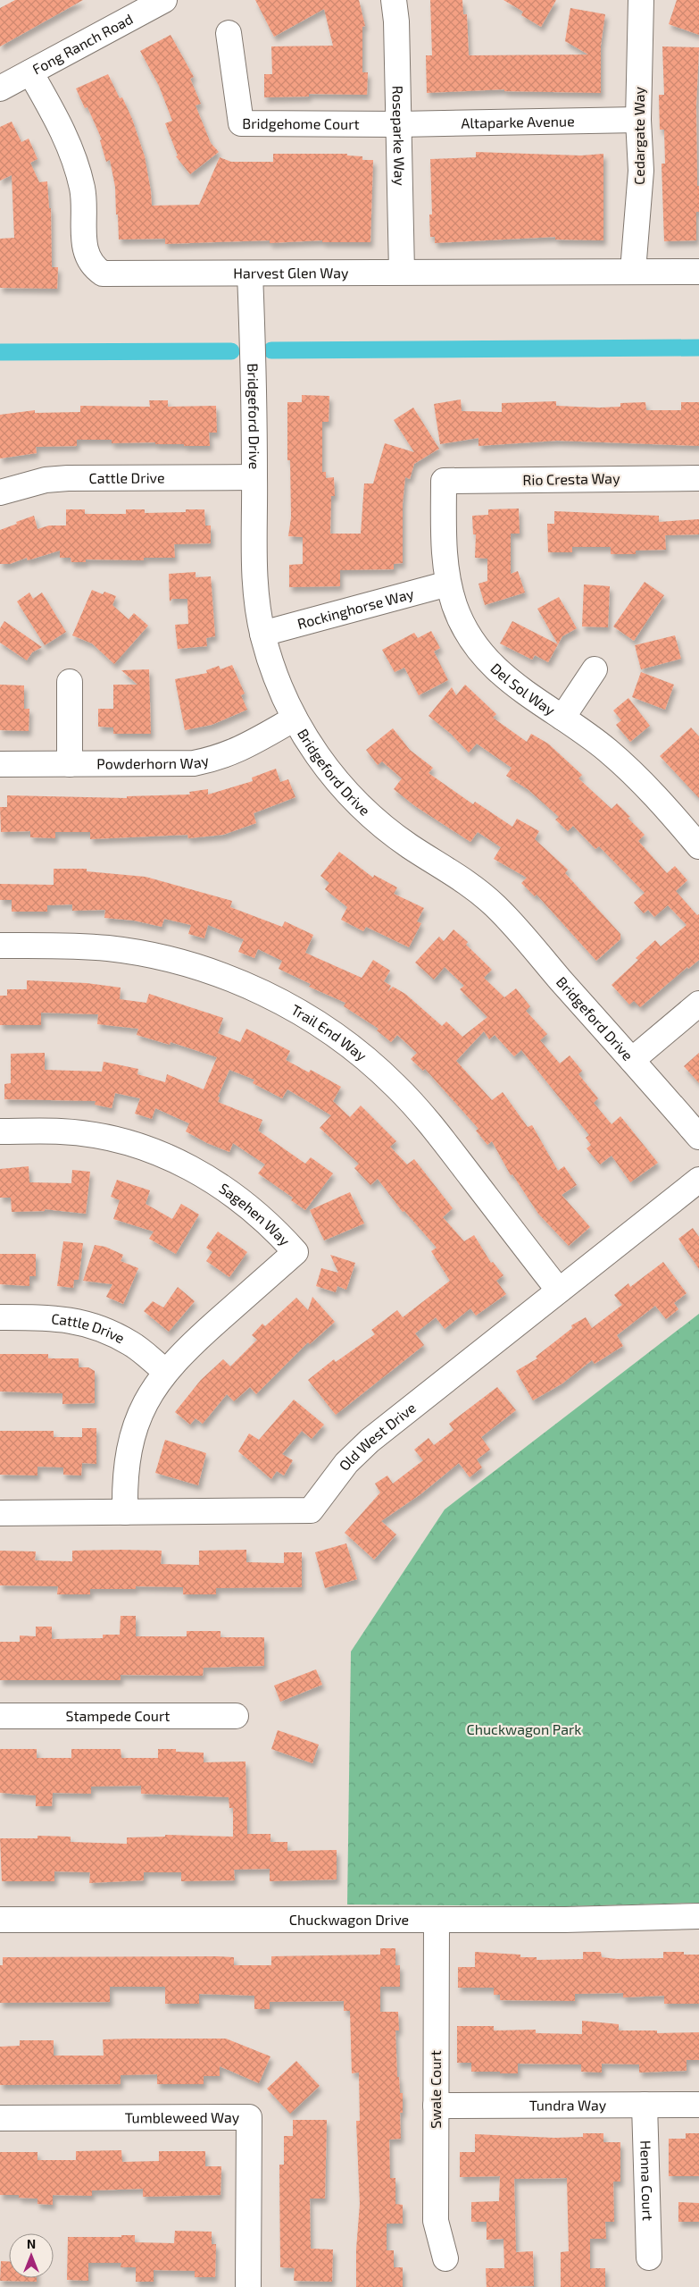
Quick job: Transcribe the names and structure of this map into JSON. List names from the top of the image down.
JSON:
{
  "streets": {
    "street": [
      "Fong Ranch Road",
      "Bridgehome Court",
      "Altaparke Avenue",
      "Roseparke Way",
      "Cedargate Way",
      "Harvest Glen Way",
      "Bridgeford Drive",
      "Cattle Drive",
      "Rio Cresta Way",
      "Rockinghorse Way",
      "Del Sol Way",
      "Powderhorn Way",
      "Trail End Way",
      "Sagehen Way",
      "Old West Drive",
      "Stampede Court",
      "Chuckwagon Drive",
      "Swale Court",
      "Tundra Way",
      "Tumbleweed Way",
      "Henna Court"
    ]
  },
  "crossings": [
    ["Fong Ranch Road", "Harvest Glen Way"],
    ["Bridgehome Court", "Altaparke Avenue"],
    ["Bridgehome Court", "Roseparke Way"],
    ["Altaparke Avenue", "Roseparke Way"],
    ["Altaparke Avenue", "Cedargate Way"],
    ["Roseparke Way", "Harvest Glen Way"],
    ["Cedargate Way", "Harvest Glen Way"],
    ["Harvest Glen Way", "Bridgeford Drive"],
    ["Bridgeford Drive", "Cattle Drive"],
    ["Bridgeford Drive", "Rockinghorse Way"],
    ["Bridgeford Drive", "Powderhorn Way"],
    ["Cattle Drive", "Sagehen Way"],
    ["Rio Cresta Way", "Del Sol Way"],
    ["Rockinghorse Way", "Del Sol Way"],
    ["Trail End Way", "Old West Drive"],
    ["Sagehen Way", "Old West Drive"],
    ["Chuckwagon Drive", "Swale Court"],
    ["Swale Court", "Tundra Way"],
    ["Tundra Way", "Henna Court"]
  ],
  "parks": ["Chuckwagon Park"],
  "north": "top"
}
